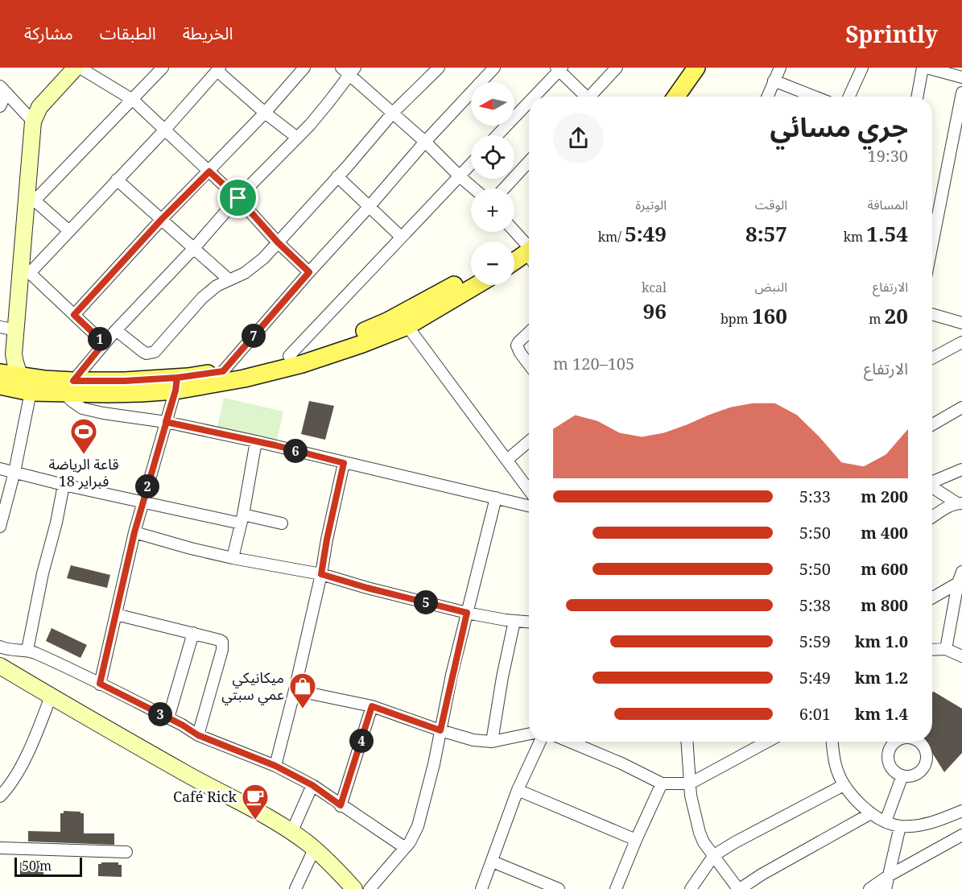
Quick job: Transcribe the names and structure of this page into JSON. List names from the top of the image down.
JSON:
{
  "places": {
    "sports": ["قاعة الرياضة 18 فبراير"],
    "shop": ["ميكانيكي عمي سبتي"],
    "cafe": ["Café Rick"]
  },
  "scale_bar": "50 m",
  "north": "left",
  "page": {
    "header": "Sprintly",
    "nav": ["الخريطة", "الطبقات", "مشاركة"],
    "map_buttons": ["+", "−"],
    "heading": ["جري مسائي", "19:30"],
    "stats": [
      ["المسافة", "1.54 km"],
      ["الوقت", "8:57"],
      ["الوتيرة", "5:49 /km"],
      ["الارتفاع", "20 m"],
      ["النبض", "160 bpm"],
      ["kcal", "96"]
    ],
    "pins": [
      "7",
      "1",
      "6",
      "2",
      "5",
      "3",
      "4"
    ],
    "chart": ["الارتفاع", "105–120 m"],
    "list": [
      {
        "name": "200 m",
        "note": "5:33"
      },
      {
        "name": "400 m",
        "note": "5:50"
      },
      {
        "name": "600 m",
        "note": "5:50"
      },
      {
        "name": "800 m",
        "note": "5:38"
      },
      {
        "name": "1.0 km",
        "note": "5:59"
      },
      {
        "name": "1.2 km",
        "note": "5:49"
      },
      {
        "name": "1.4 km",
        "note": "6:01"
      }
    ],
    "scale": "50 m"
  }
}
